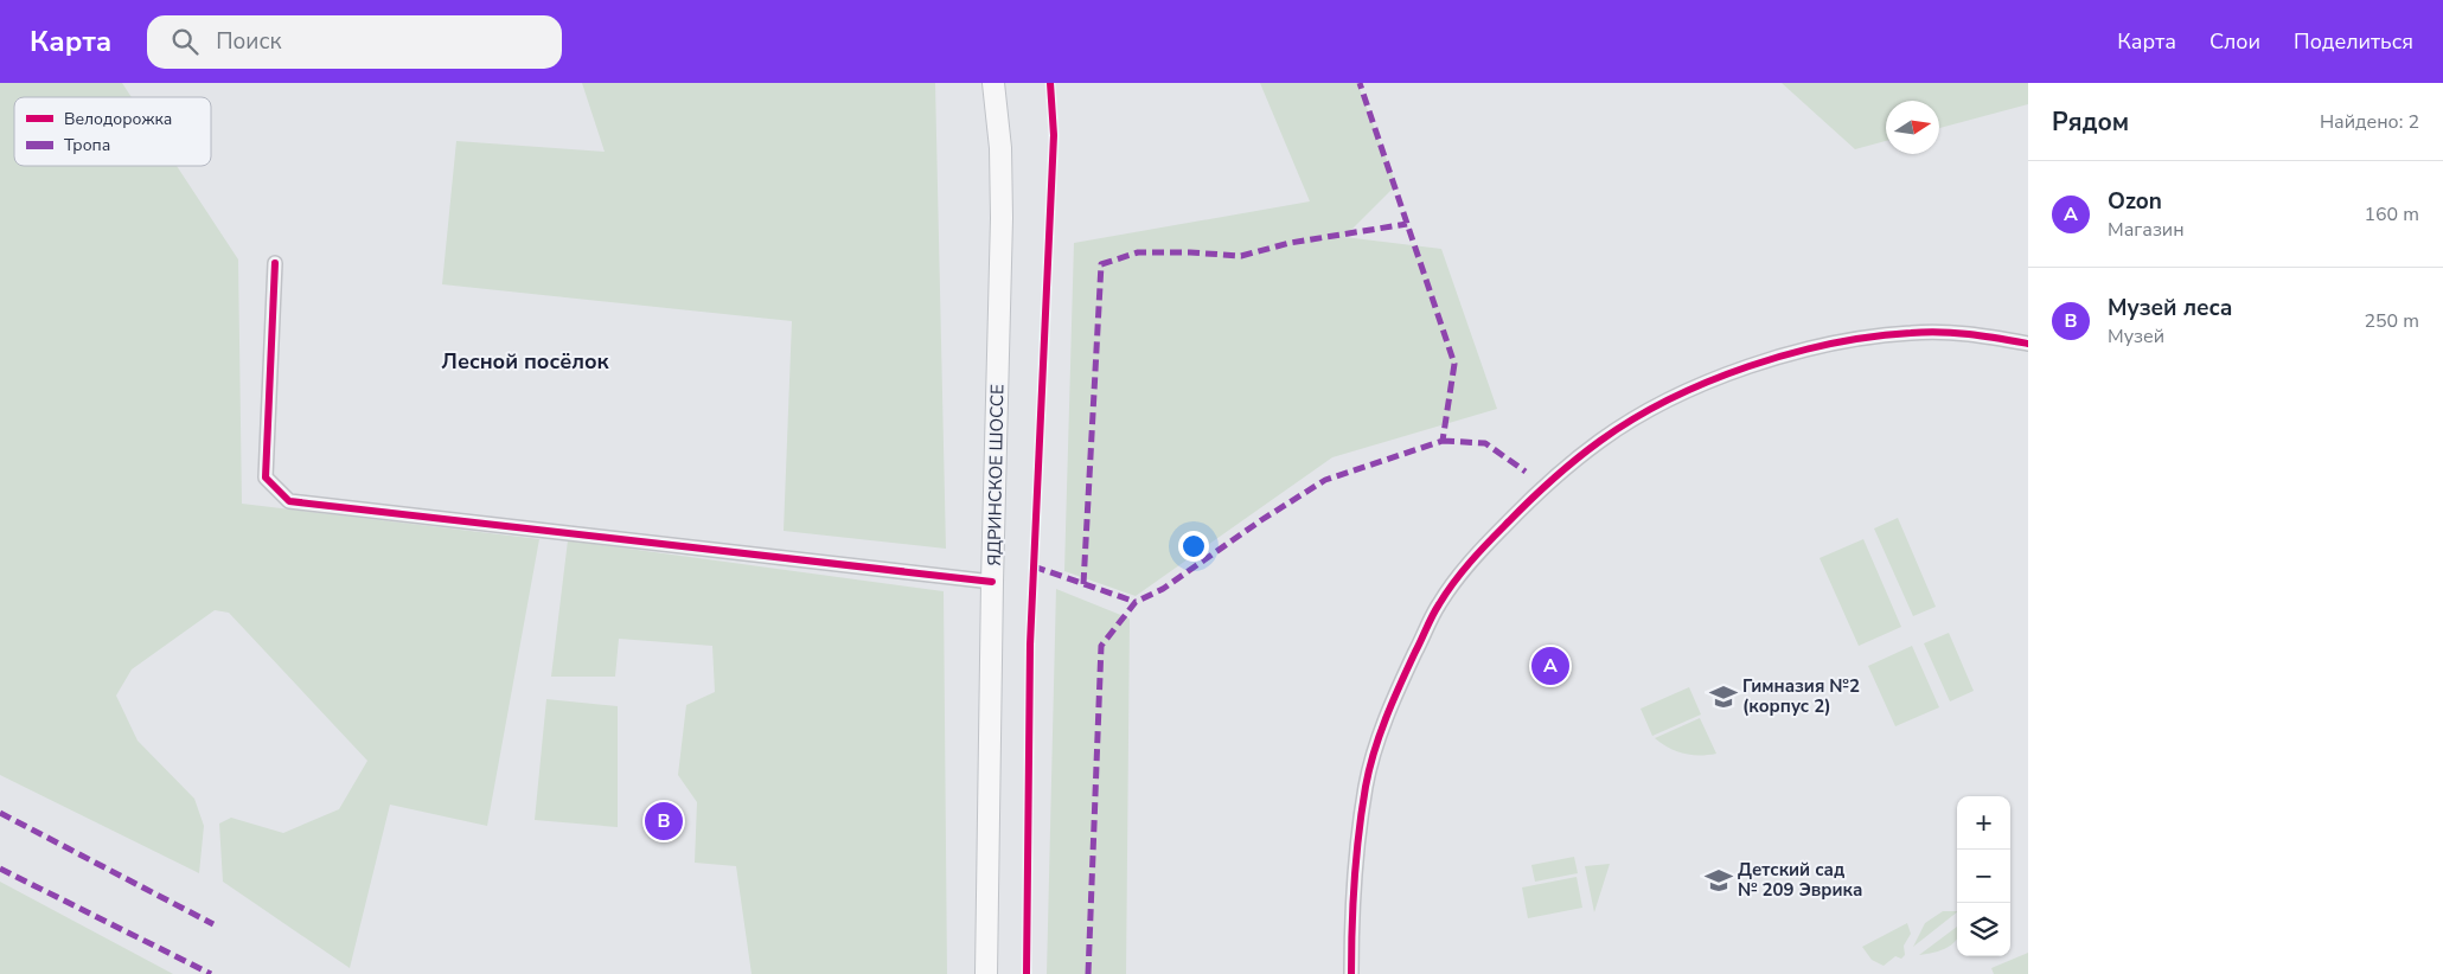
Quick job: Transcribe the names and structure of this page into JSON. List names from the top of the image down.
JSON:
{
  "streets": {
    "main road": ["ЯДРИНСКОЕ ШОССЕ"]
  },
  "districts": ["Лесной посёлок"],
  "places": {
    "school or university": ["Гимназия №2 (корпус 2)", "Детский сад № 209 Эврика"]
  },
  "legend": ["Велодорожка", "Тропа"],
  "north": "right",
  "page": {
    "header": "Карта",
    "search": "Поиск",
    "nav": ["Карта", "Слои", "Поделиться"],
    "heading": ["Рядом", "Найдено: 2"],
    "list": [
      {
        "mark": "A",
        "name": "Ozon",
        "note": "Магазин",
        "value": "160 m"
      },
      {
        "mark": "B",
        "name": "Музей леса",
        "note": "Музей",
        "value": "250 m"
      }
    ],
    "pins": ["A", "B"],
    "map_buttons": ["+", "−"]
  }
}
